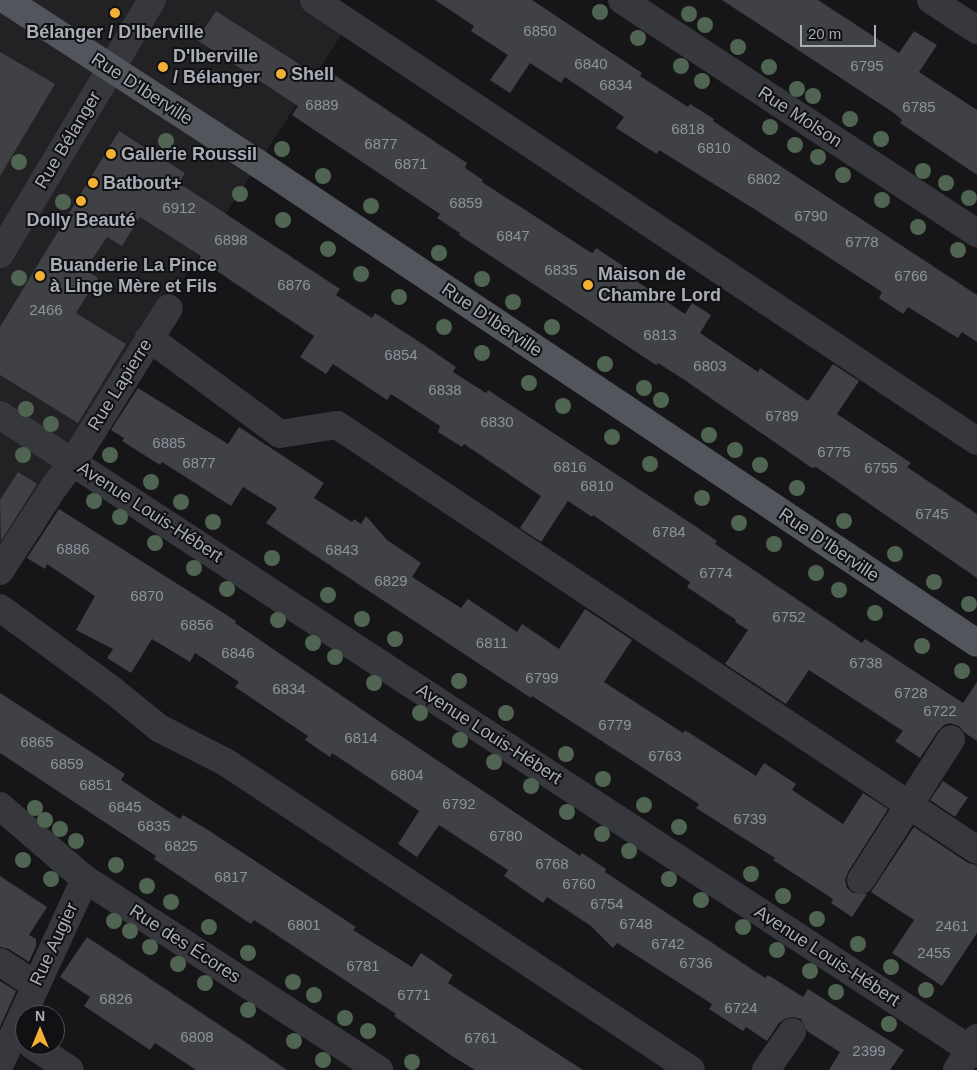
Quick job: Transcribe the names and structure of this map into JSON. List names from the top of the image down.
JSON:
{
  "streets": {
    "main road": ["Rue D'Iberville"],
    "street": [
      "Rue Molson",
      "Rue Bélanger",
      "Rue Lapierre",
      "Avenue Louis-Hébert",
      "Rue Augier",
      "Rue des Écores"
    ]
  },
  "crossings": [
    ["Rue D'Iberville", "Rue Bélanger"],
    ["Rue Lapierre", "Avenue Louis-Hébert"],
    ["Rue Augier", "Rue des Écores"]
  ],
  "places": [
    "Bélanger / D'Iberville",
    "D'Iberville / Bélanger",
    "Shell",
    "Gallerie Roussil",
    "Batbout+",
    "Dolly Beauté",
    "Buanderie La Pince à Linge Mère et Fils",
    "Maison de Chambre Lord"
  ],
  "house_numbers": [
    "6850",
    "6840",
    "6795",
    "6834",
    "6889",
    "6785",
    "6818",
    "6877",
    "6810",
    "6871",
    "6802",
    "6859",
    "6912",
    "6790",
    "6847",
    "6898",
    "6778",
    "6835",
    "6766",
    "6876",
    "2466",
    "6813",
    "6854",
    "6803",
    "6838",
    "6789",
    "6830",
    "6885",
    "6775",
    "6877",
    "6816",
    "6755",
    "6810",
    "6745",
    "6784",
    "6886",
    "6843",
    "6774",
    "6829",
    "6870",
    "6752",
    "6856",
    "6811",
    "6846",
    "6738",
    "6799",
    "6834",
    "6728",
    "6722",
    "6779",
    "6814",
    "6865",
    "6763",
    "6859",
    "6804",
    "6851",
    "6792",
    "6845",
    "6739",
    "6835",
    "6780",
    "6825",
    "6768",
    "6817",
    "6760",
    "6754",
    "6748",
    "6801",
    "2461",
    "6742",
    "2455",
    "6736",
    "6781",
    "6771",
    "6826",
    "6724",
    "6808",
    "6761",
    "2399"
  ],
  "scale_bar": "20 m",
  "north": "top"
}
